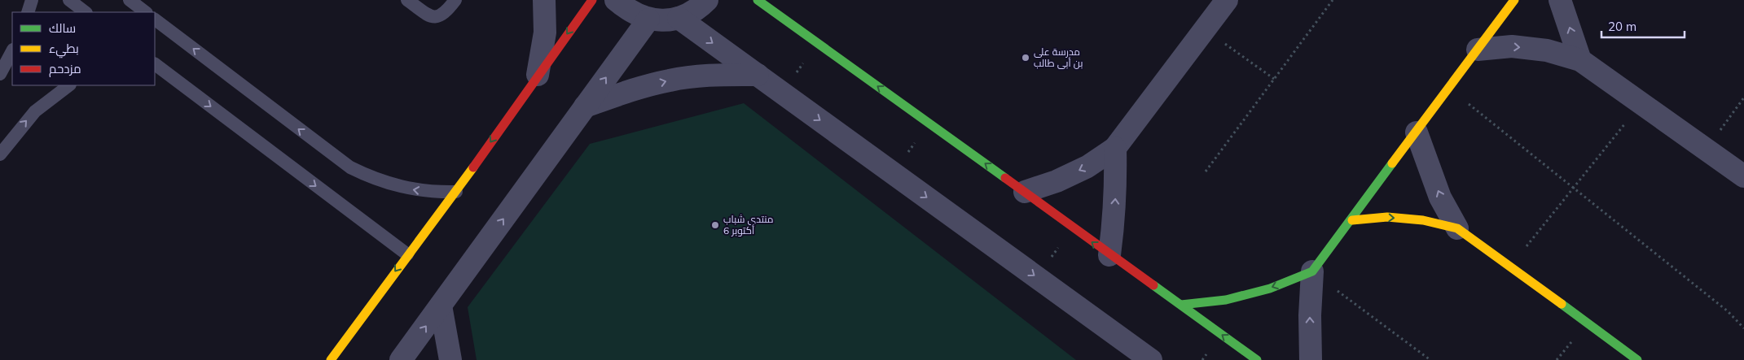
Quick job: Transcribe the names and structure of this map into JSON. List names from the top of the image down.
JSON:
{
  "places": ["مدرسة على بن أبى طالب", "منتدى شباب 6 أكتوبر"],
  "legend": ["سالك", "بطيء", "مزدحم"],
  "scale_bar": "20 m"
}
